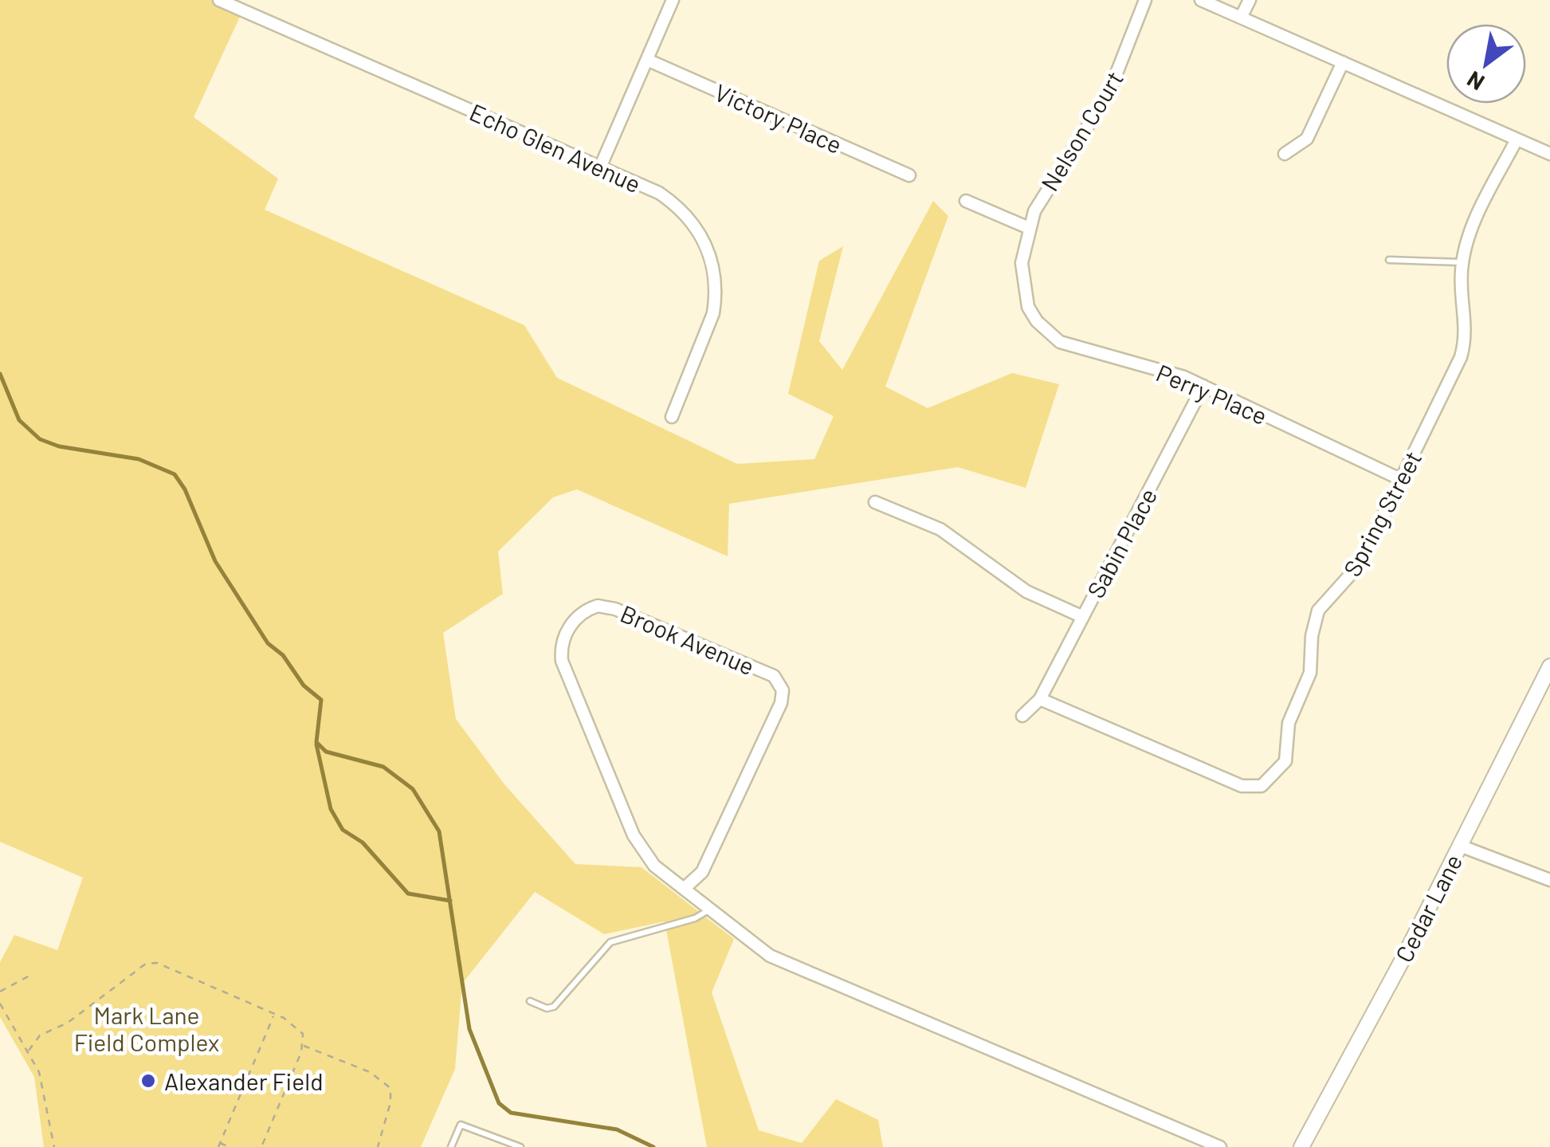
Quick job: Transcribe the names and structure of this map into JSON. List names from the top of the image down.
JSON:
{
  "streets": {
    "street": [
      "Victory Place",
      "Nelson Court",
      "Echo Glen Avenue",
      "Perry Place",
      "Spring Street",
      "Sabin Place",
      "Brook Avenue",
      "Cedar Lane"
    ]
  },
  "crossings": [
    ["Nelson Court", "Perry Place"],
    ["Perry Place", "Spring Street"],
    ["Perry Place", "Sabin Place"],
    ["Spring Street", "Sabin Place"]
  ],
  "parks": ["Mark Lane Field Complex"],
  "places": ["Alexander Field"],
  "north": "bottom left"
}
